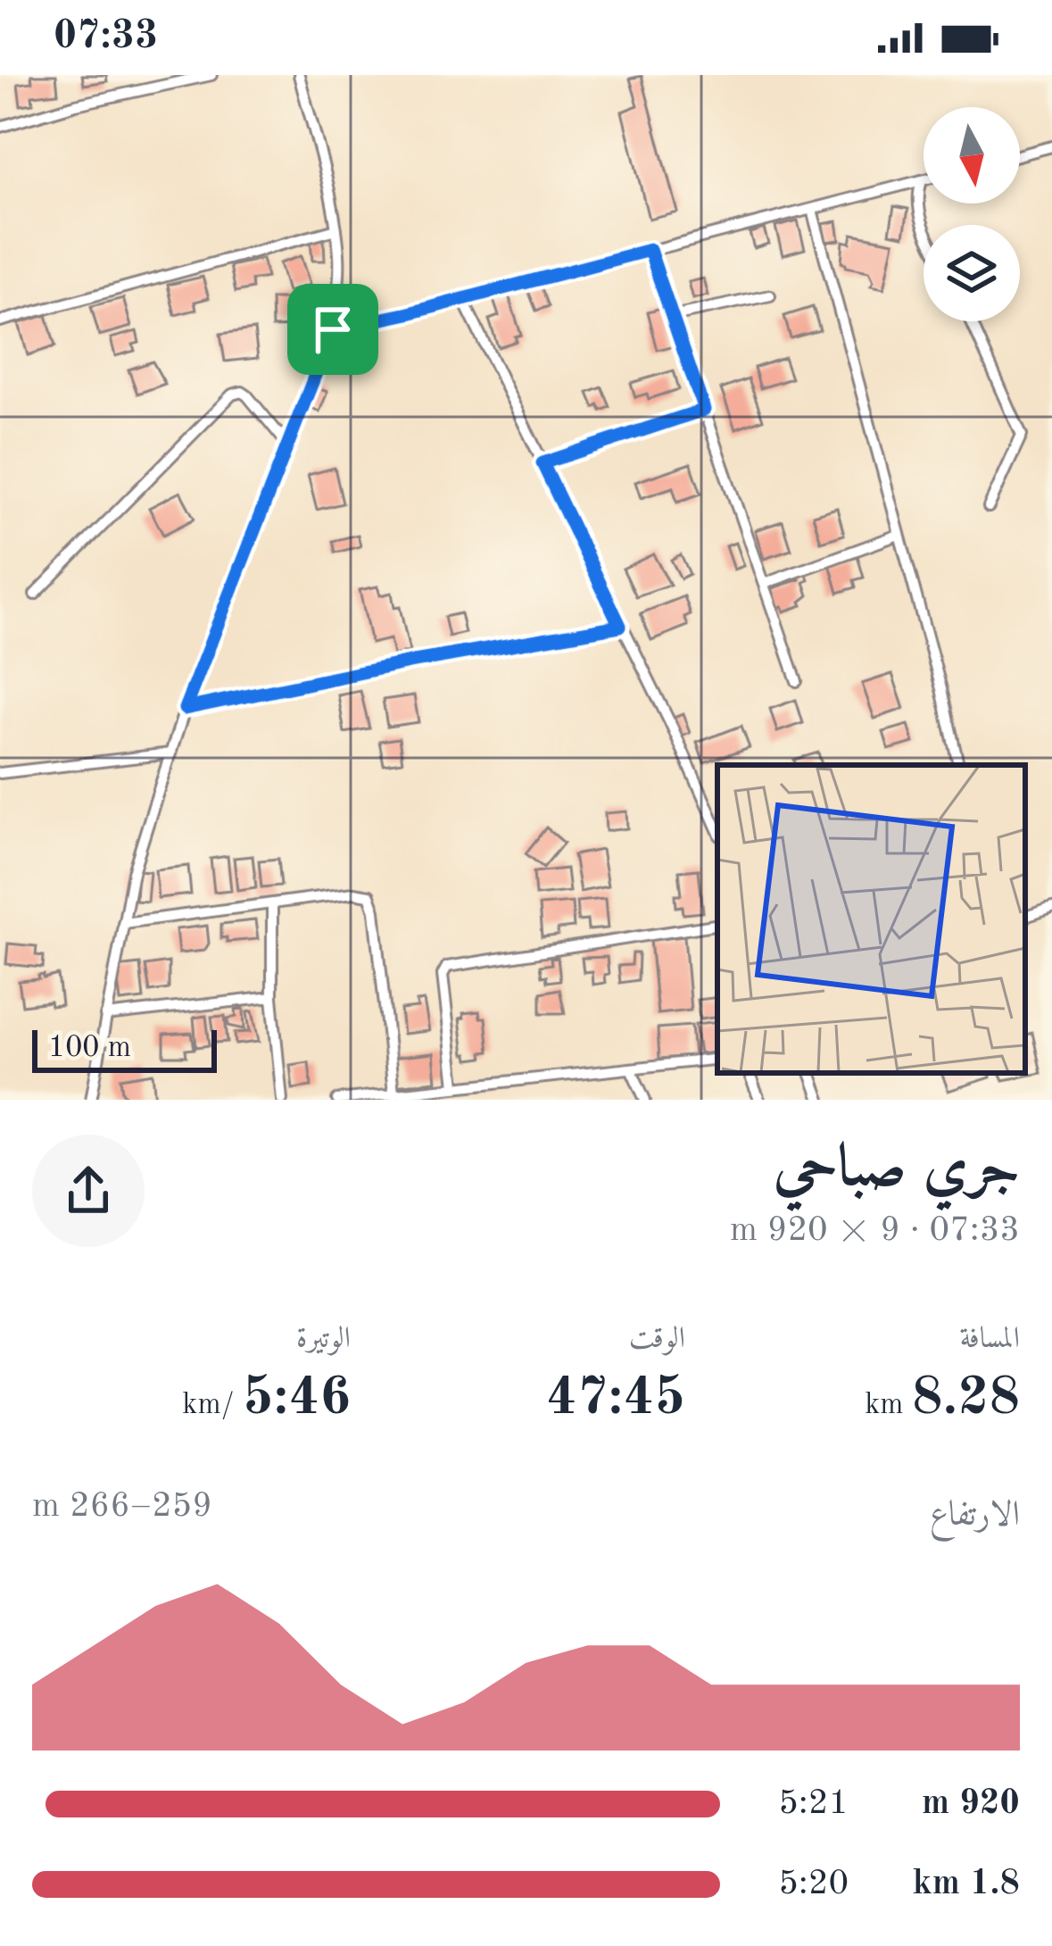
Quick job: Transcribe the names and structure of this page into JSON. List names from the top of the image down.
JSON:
{
  "scale_bar": "100 m",
  "north": "bottom",
  "page": {
    "status": "07:33",
    "scale": "100 m",
    "heading": ["جري صباحي", "07:33 · 9 × 920 m"],
    "stats": [
      ["المسافة", "8.28 km"],
      ["الوقت", "47:45"],
      ["الوتيرة", "5:46 /km"]
    ],
    "chart": ["الارتفاع", "259–266 m"],
    "list": [
      {
        "name": "920 m",
        "note": "5:21"
      },
      {
        "name": "1.8 km",
        "note": "5:20"
      }
    ]
  }
}
